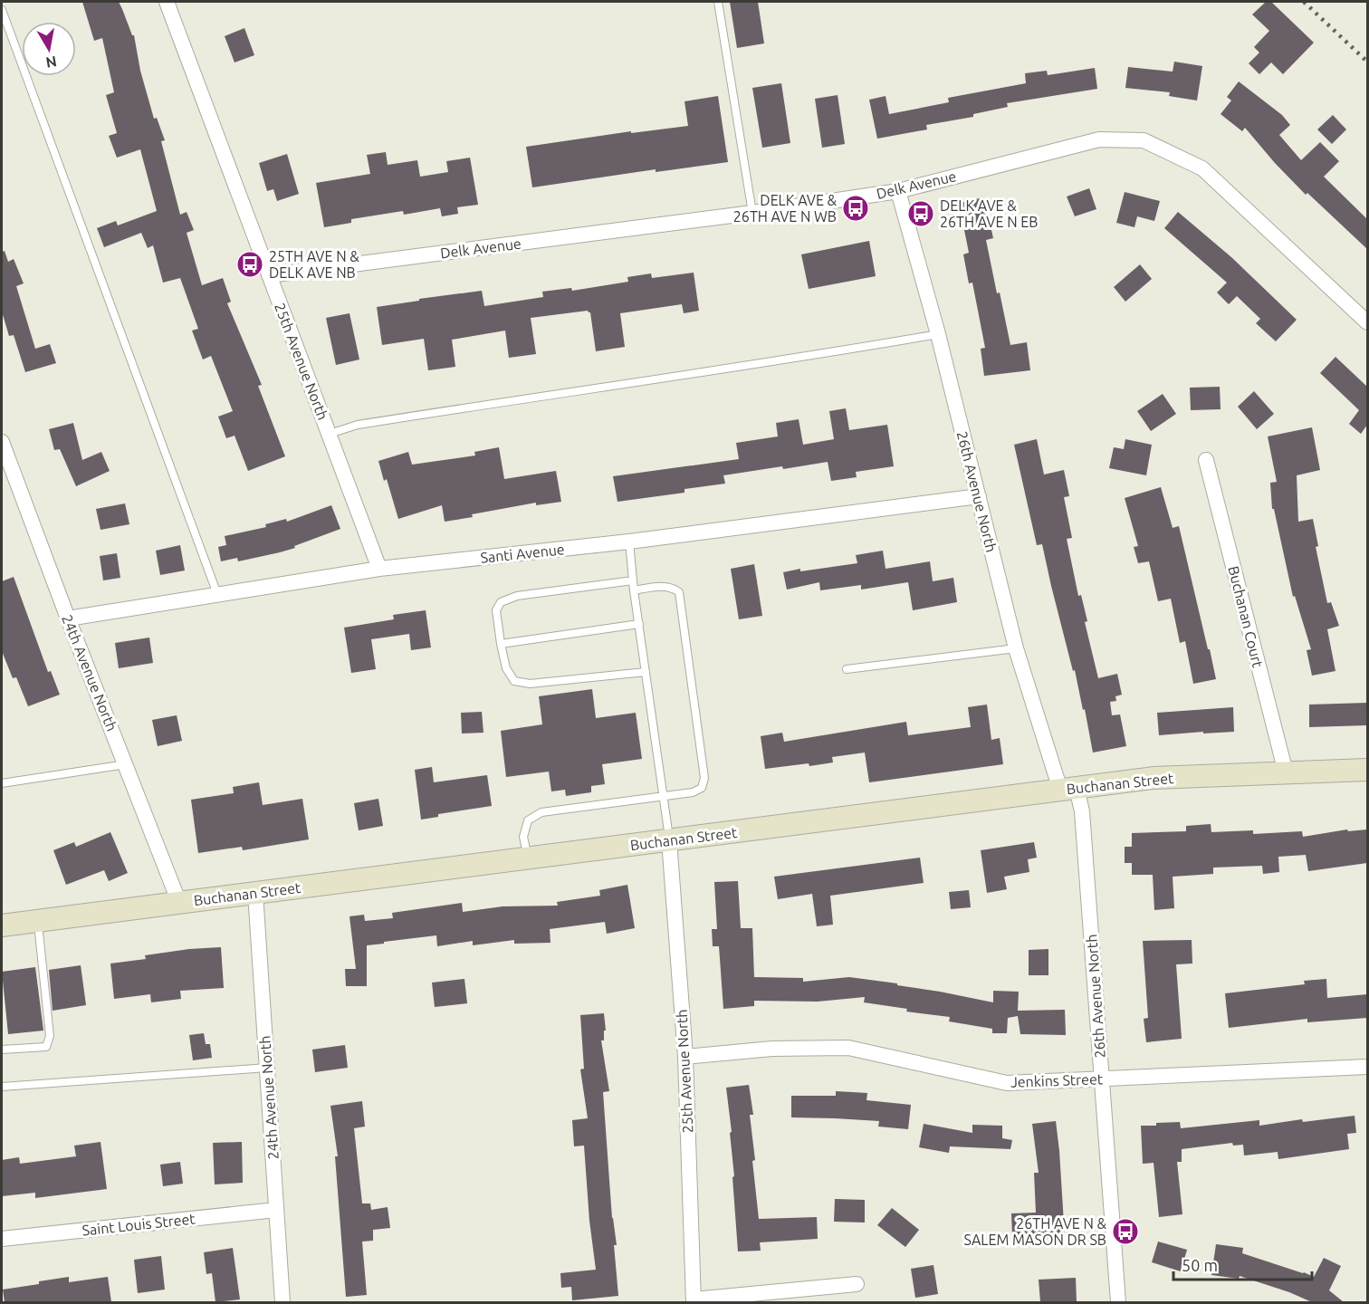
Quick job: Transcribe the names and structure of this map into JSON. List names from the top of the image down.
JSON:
{
  "streets": {
    "street": [
      "Delk Avenue",
      "25th Avenue North",
      "26th Avenue North",
      "Santi Avenue",
      "Buchanan Court",
      "24th Avenue North",
      "Buchanan Street",
      "Jenkins Street",
      "Saint Louis Street"
    ]
  },
  "crossings": [
    ["Delk Avenue", "25th Avenue North"],
    ["Delk Avenue", "26th Avenue North"],
    ["25th Avenue North", "Santi Avenue"],
    ["25th Avenue North", "Buchanan Street"],
    ["25th Avenue North", "Jenkins Street"],
    ["26th Avenue North", "Santi Avenue"],
    ["26th Avenue North", "Buchanan Street"],
    ["26th Avenue North", "Jenkins Street"],
    ["Santi Avenue", "24th Avenue North"],
    ["Buchanan Court", "Buchanan Street"],
    ["24th Avenue North", "Buchanan Street"],
    ["24th Avenue North", "Saint Louis Street"]
  ],
  "places": {
    "bus stop": [
      "DELK AVE & 26TH AVE N WB",
      "DELK AVE & 26TH AVE N EB",
      "25TH AVE N & DELK AVE NB",
      "26TH AVE N & SALEM MASON DR SB"
    ]
  },
  "scale_bar": "50 m",
  "north": "bottom"
}
